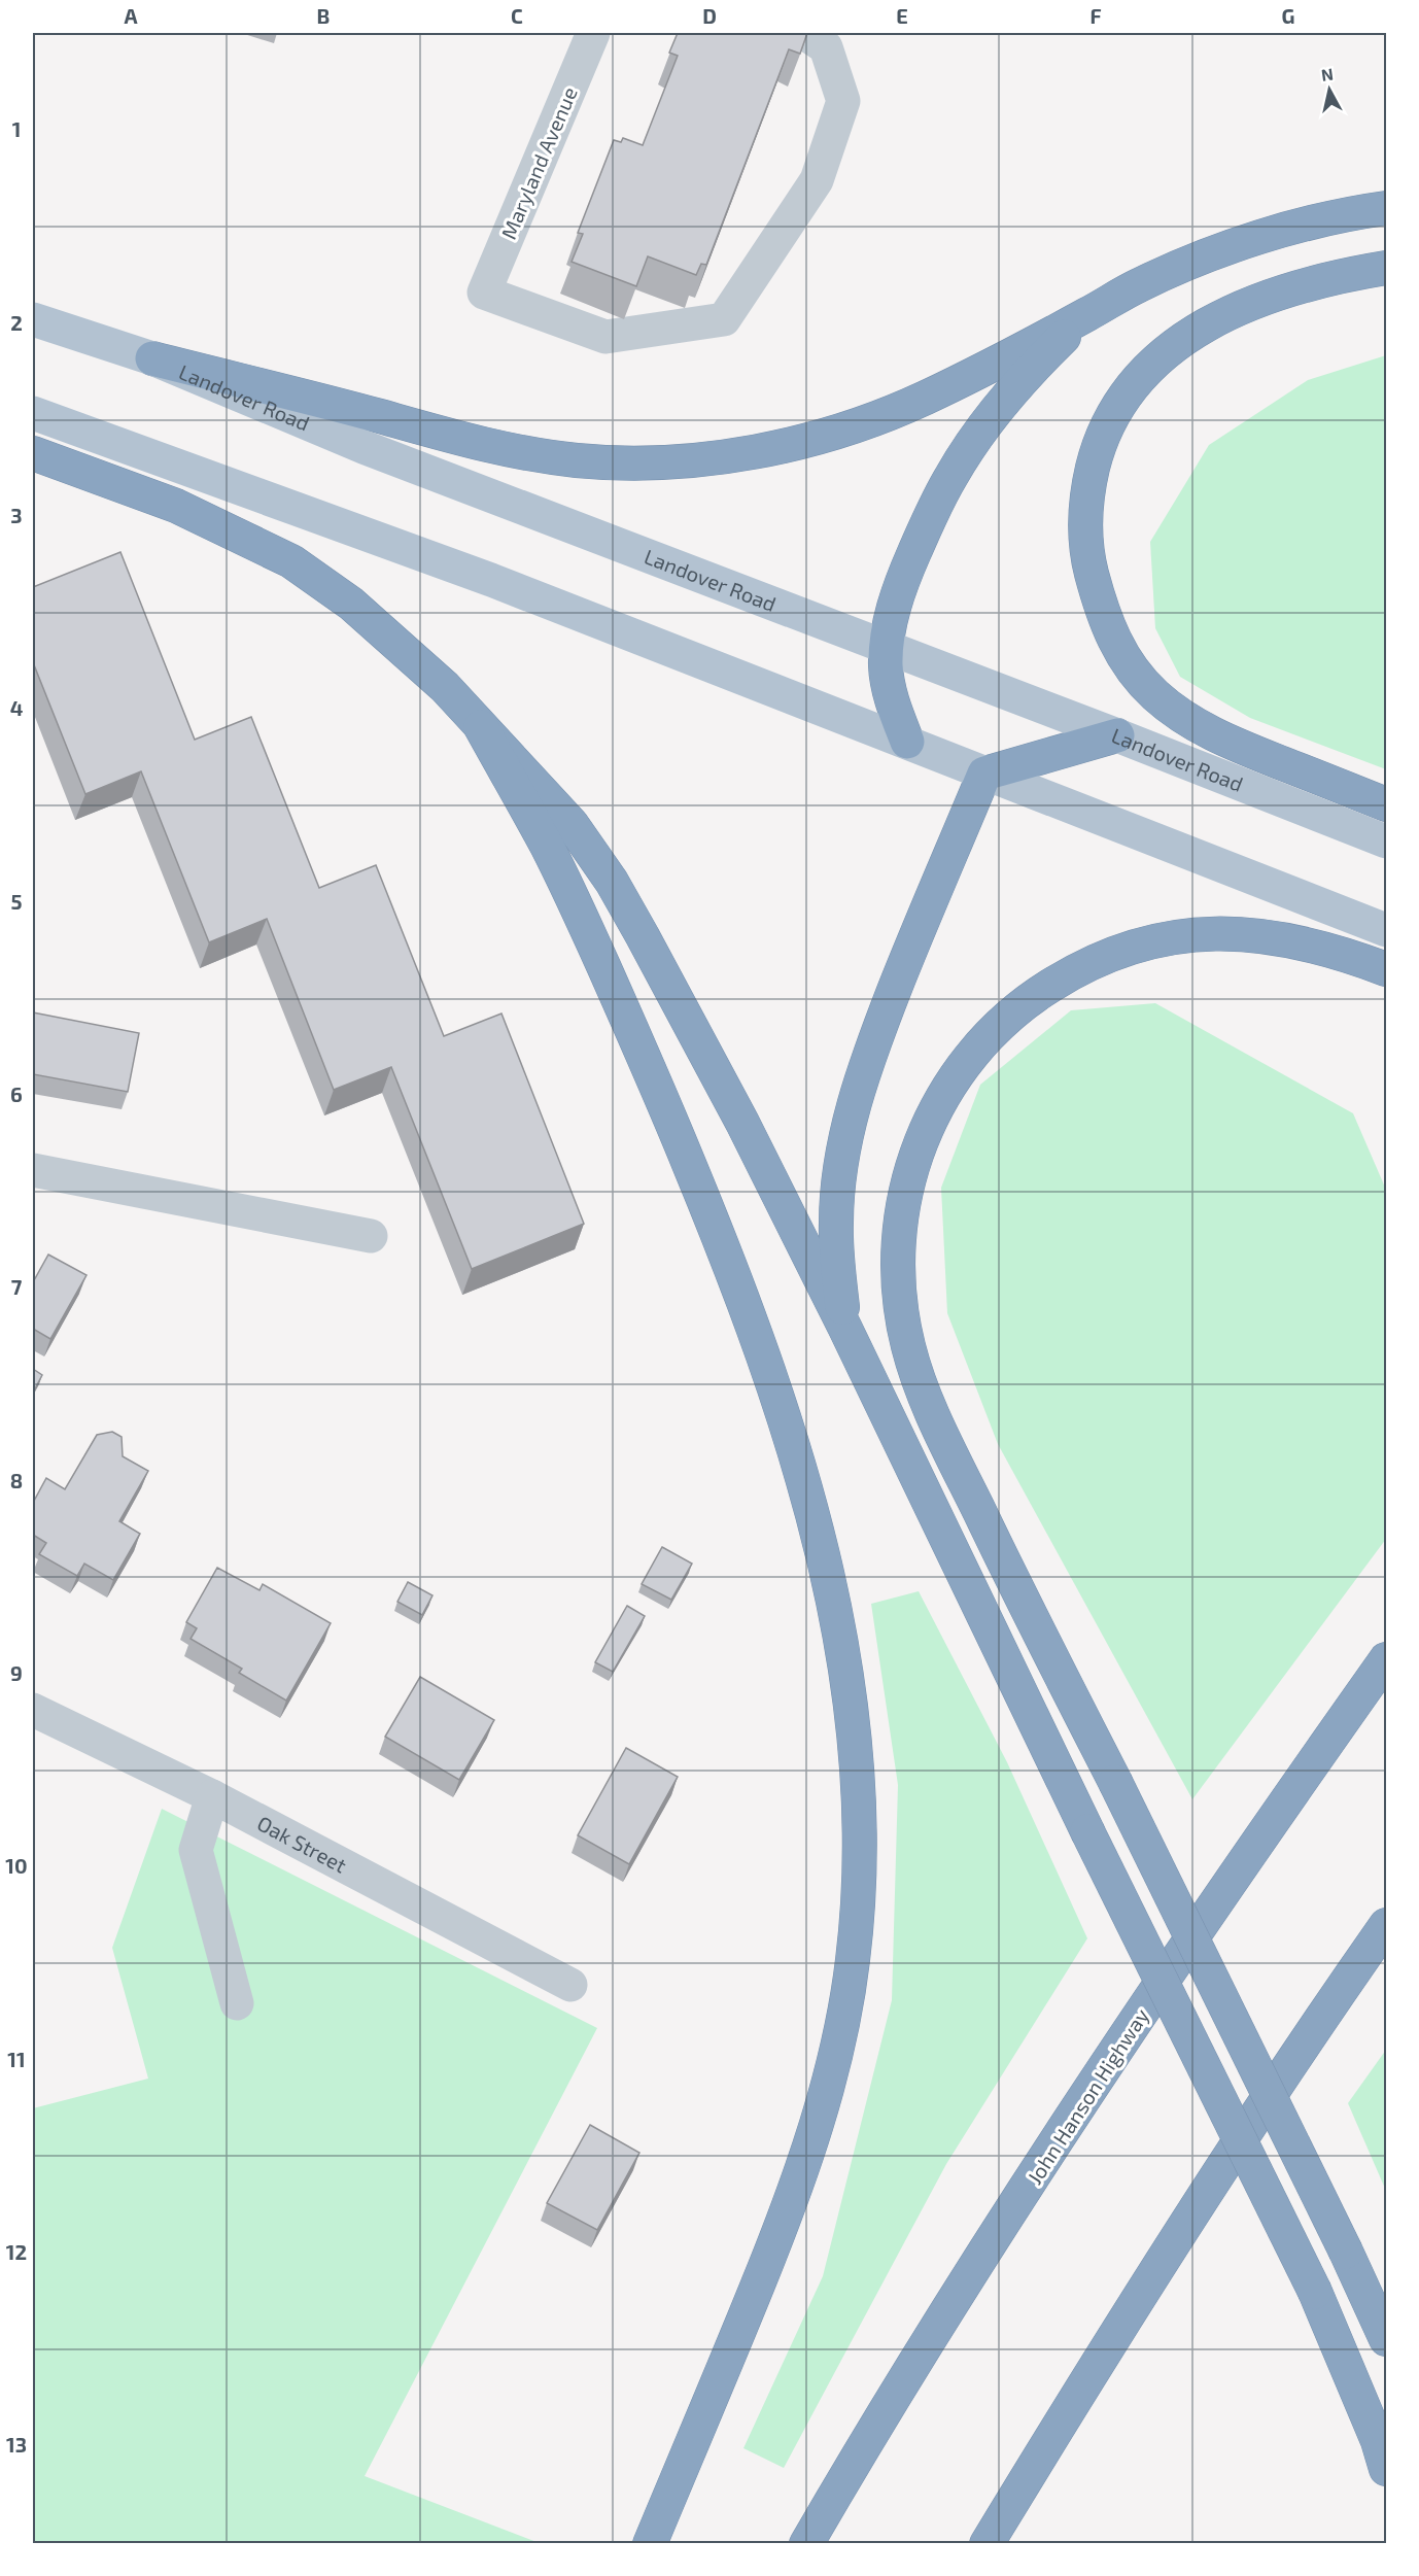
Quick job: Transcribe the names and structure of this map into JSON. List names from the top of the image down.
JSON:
{
  "streets": {
    "highway": ["John Hanson Highway"],
    "main road": ["Landover Road"],
    "street": ["Maryland Avenue", "Oak Street"]
  },
  "north": "top",
  "grid": {
    "columns": [
      "A",
      "B",
      "C",
      "D",
      "E",
      "F",
      "G"
    ],
    "rows": [
      "1",
      "2",
      "3",
      "4",
      "5",
      "6",
      "7",
      "8",
      "9",
      "10",
      "11",
      "12",
      "13"
    ]
  }
}
